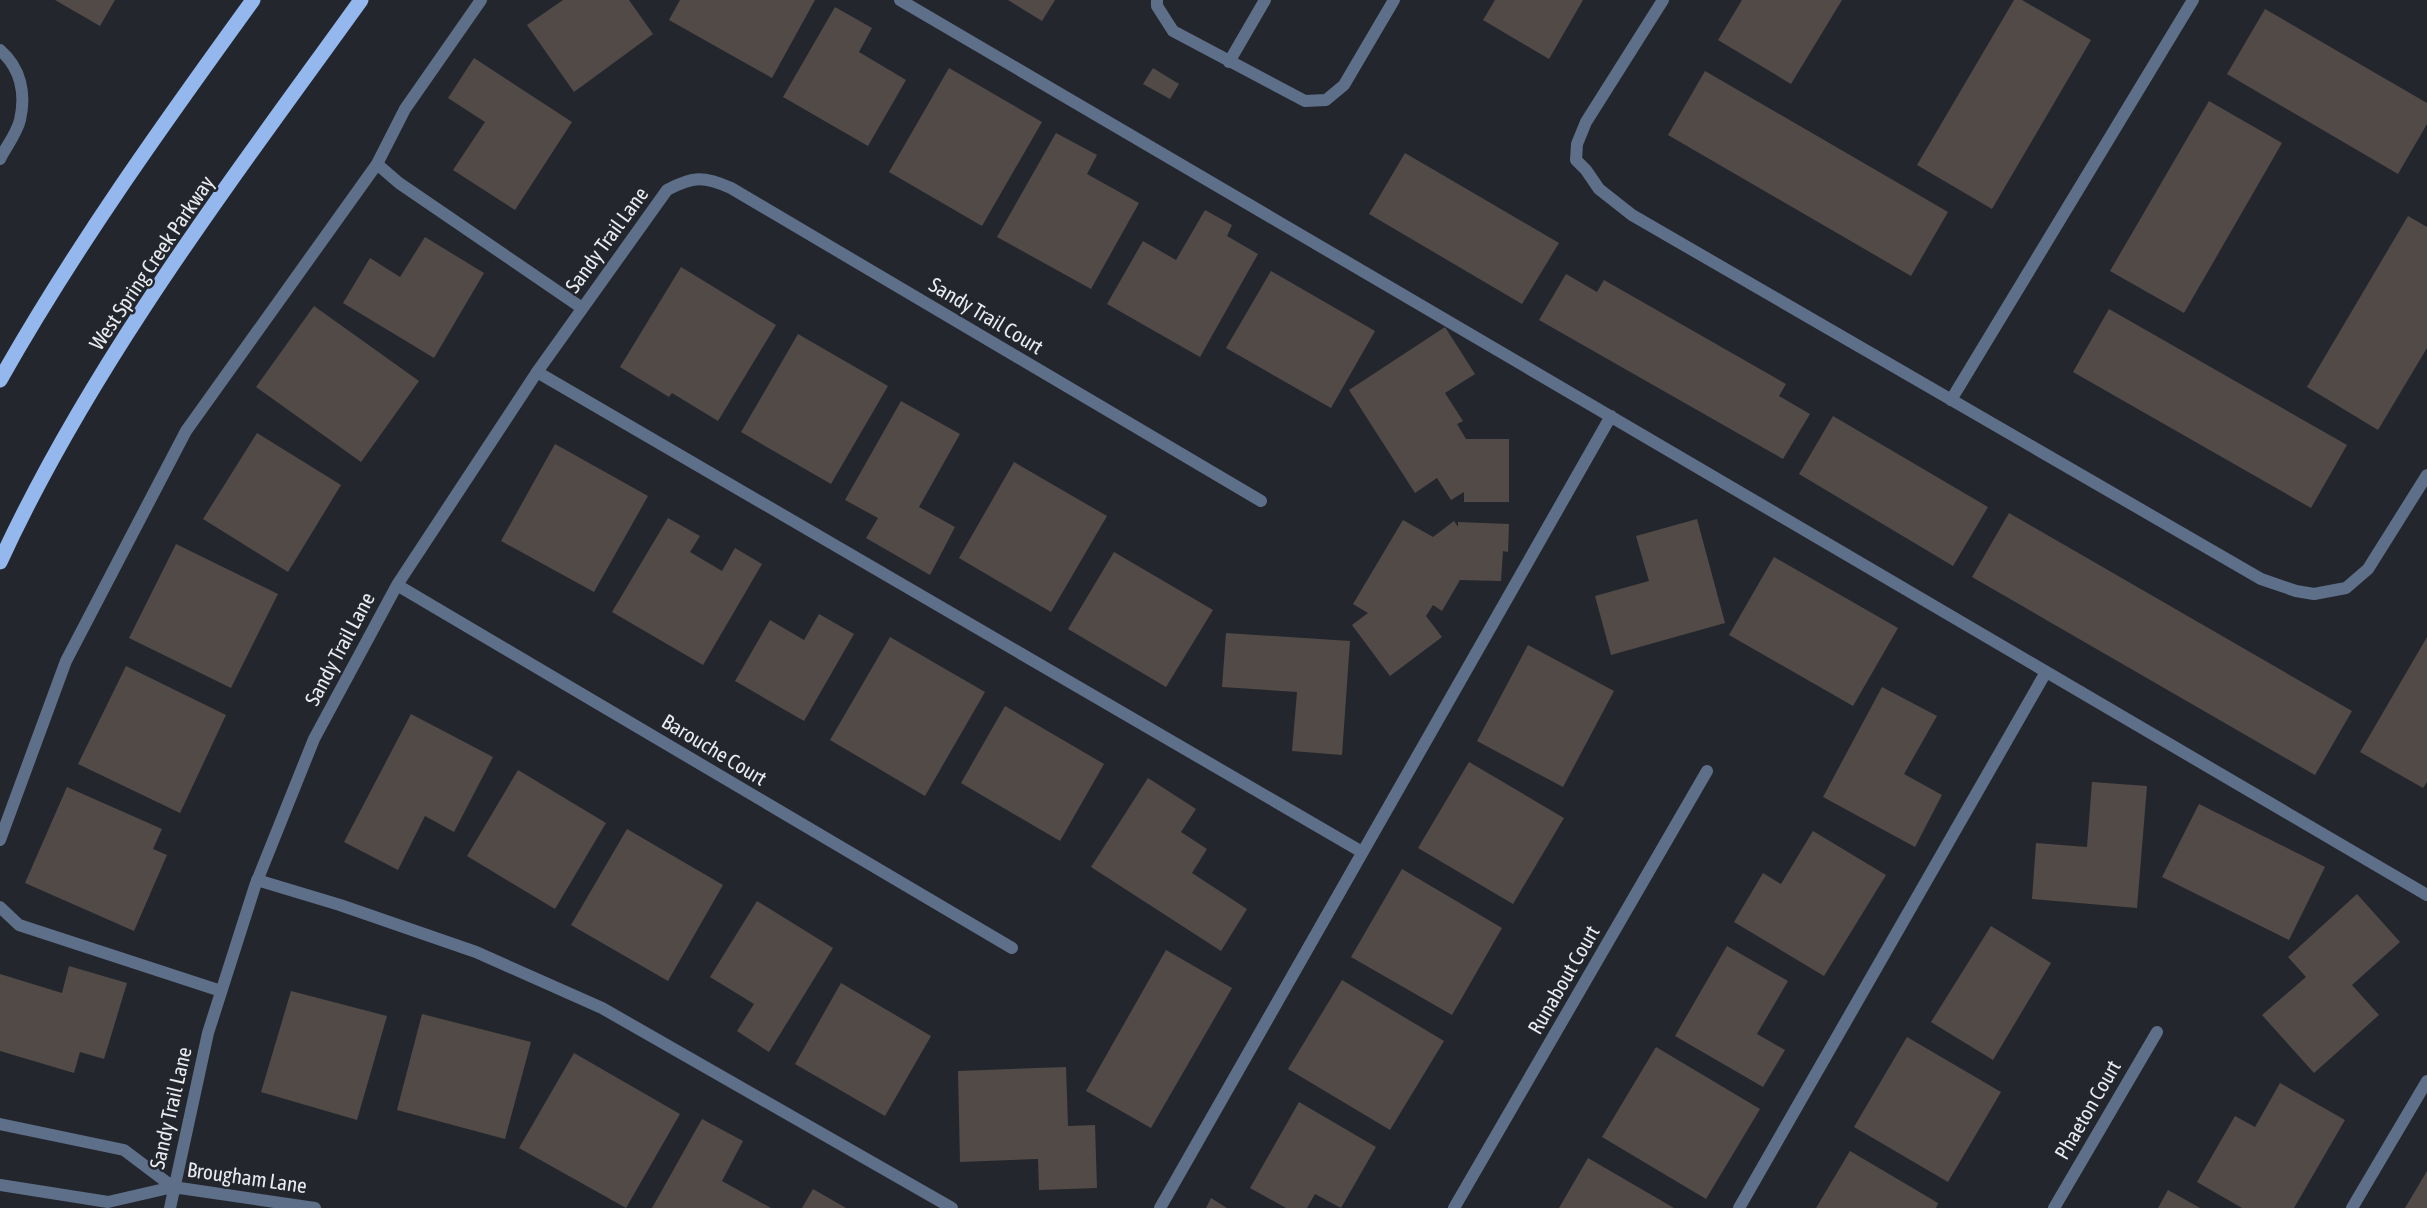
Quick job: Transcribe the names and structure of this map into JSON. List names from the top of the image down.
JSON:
{
  "streets": {
    "main road": ["West Spring Creek Parkway"],
    "street": [
      "Sandy Trail Lane",
      "Sandy Trail Court",
      "Barouche Court",
      "Runabout Court",
      "Phaeton Court",
      "Brougham Lane"
    ]
  },
  "crossings": [
    ["Sandy Trail Lane", "Sandy Trail Court"],
    ["Sandy Trail Lane", "Barouche Court"],
    ["Sandy Trail Lane", "Brougham Lane"]
  ]
}
